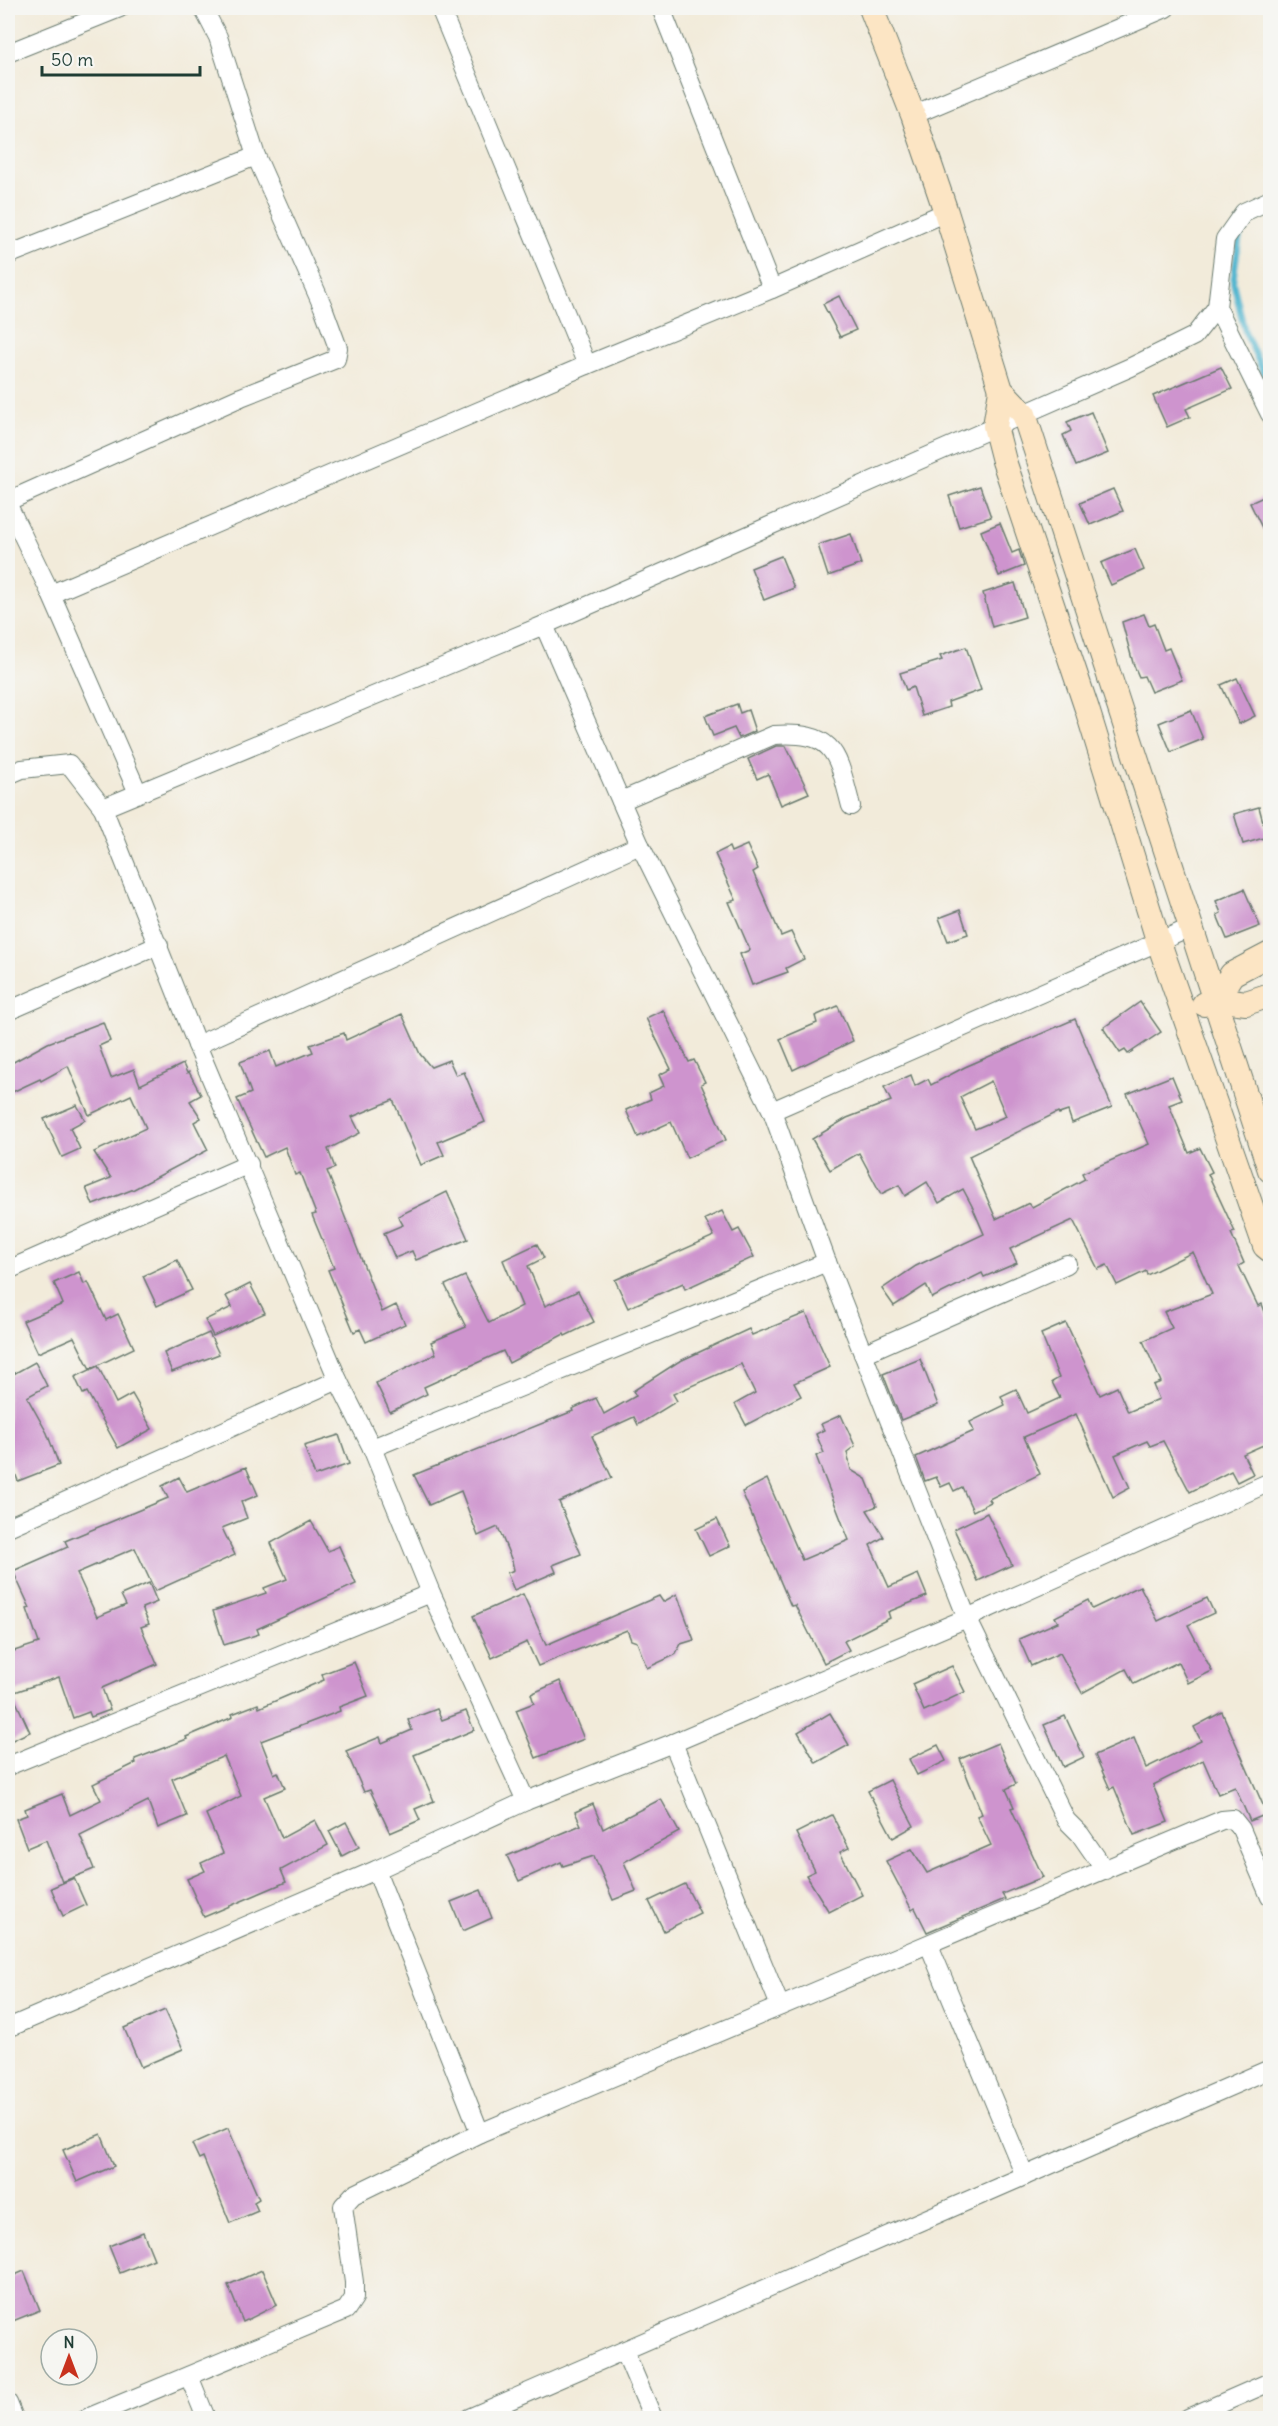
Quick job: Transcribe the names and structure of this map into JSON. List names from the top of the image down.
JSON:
{
  "scale_bar": "50 m",
  "north": "top"
}
